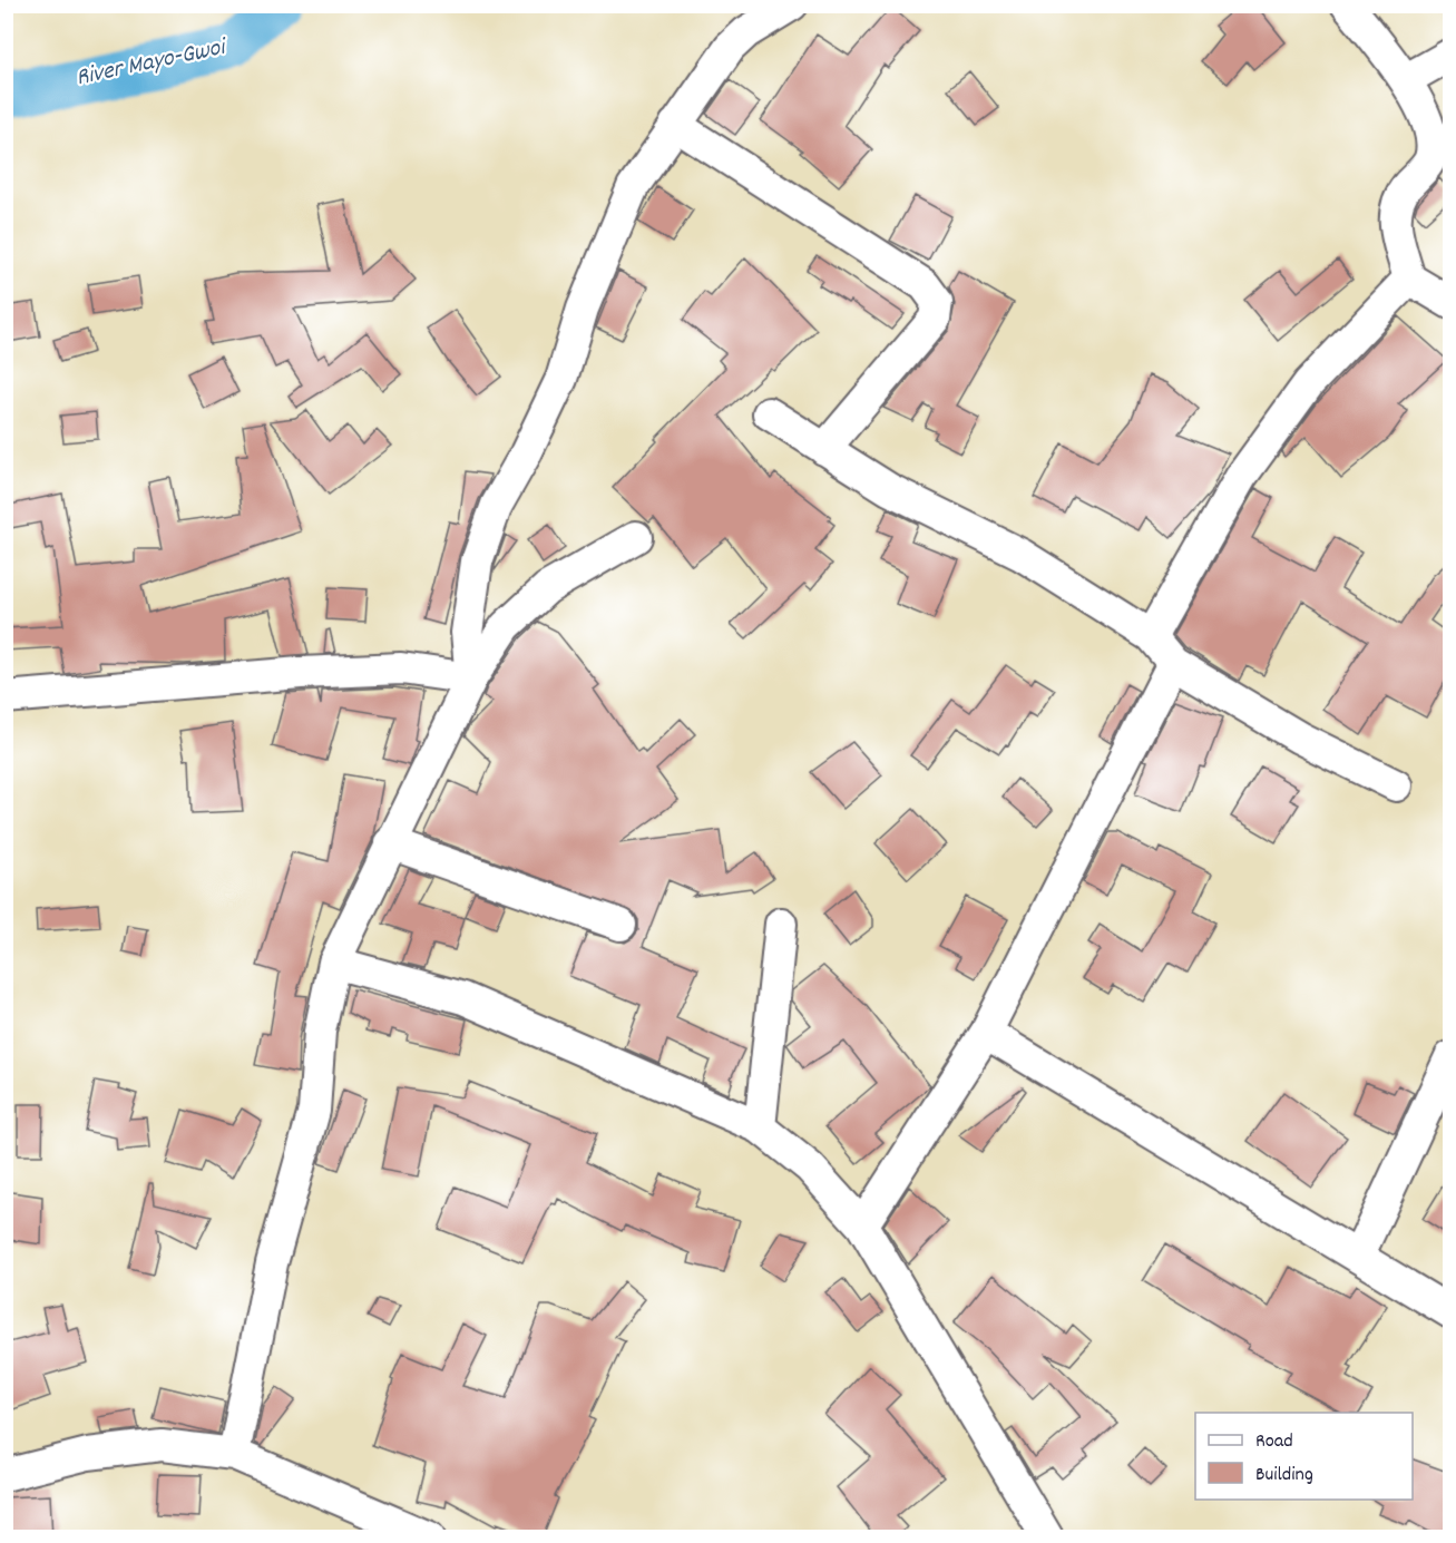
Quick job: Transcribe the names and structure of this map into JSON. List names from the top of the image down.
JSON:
{
  "water": ["River Mayo-Gwoi"],
  "legend": ["Road", "Building"]
}
